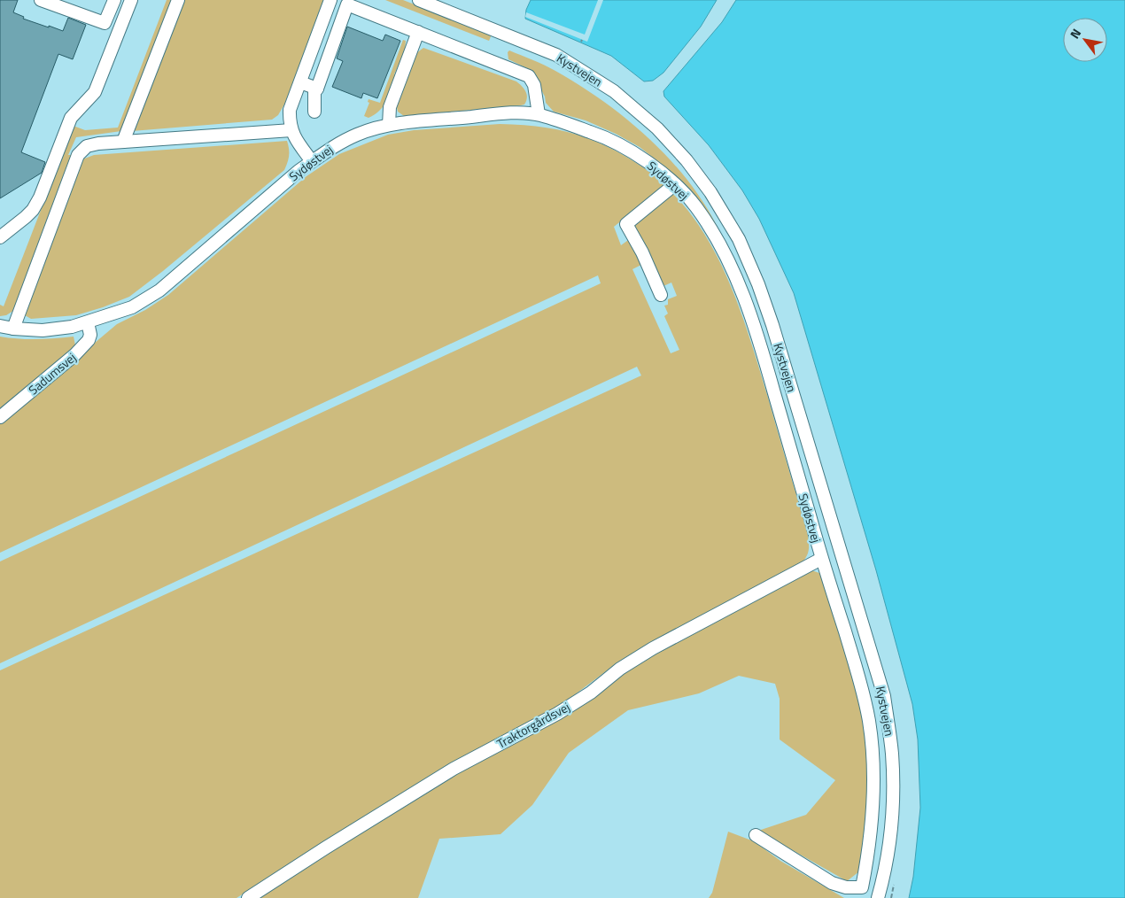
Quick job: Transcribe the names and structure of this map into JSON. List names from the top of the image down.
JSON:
{
  "streets": {
    "street": [
      "Kystvejen",
      "Sydøstvej",
      "Sadumsvej",
      "Traktorgårdsvej"
    ]
  },
  "crossings": [
    ["Sydøstvej", "Sadumsvej"],
    ["Sydøstvej", "Traktorgårdsvej"]
  ],
  "north": "top left"
}
